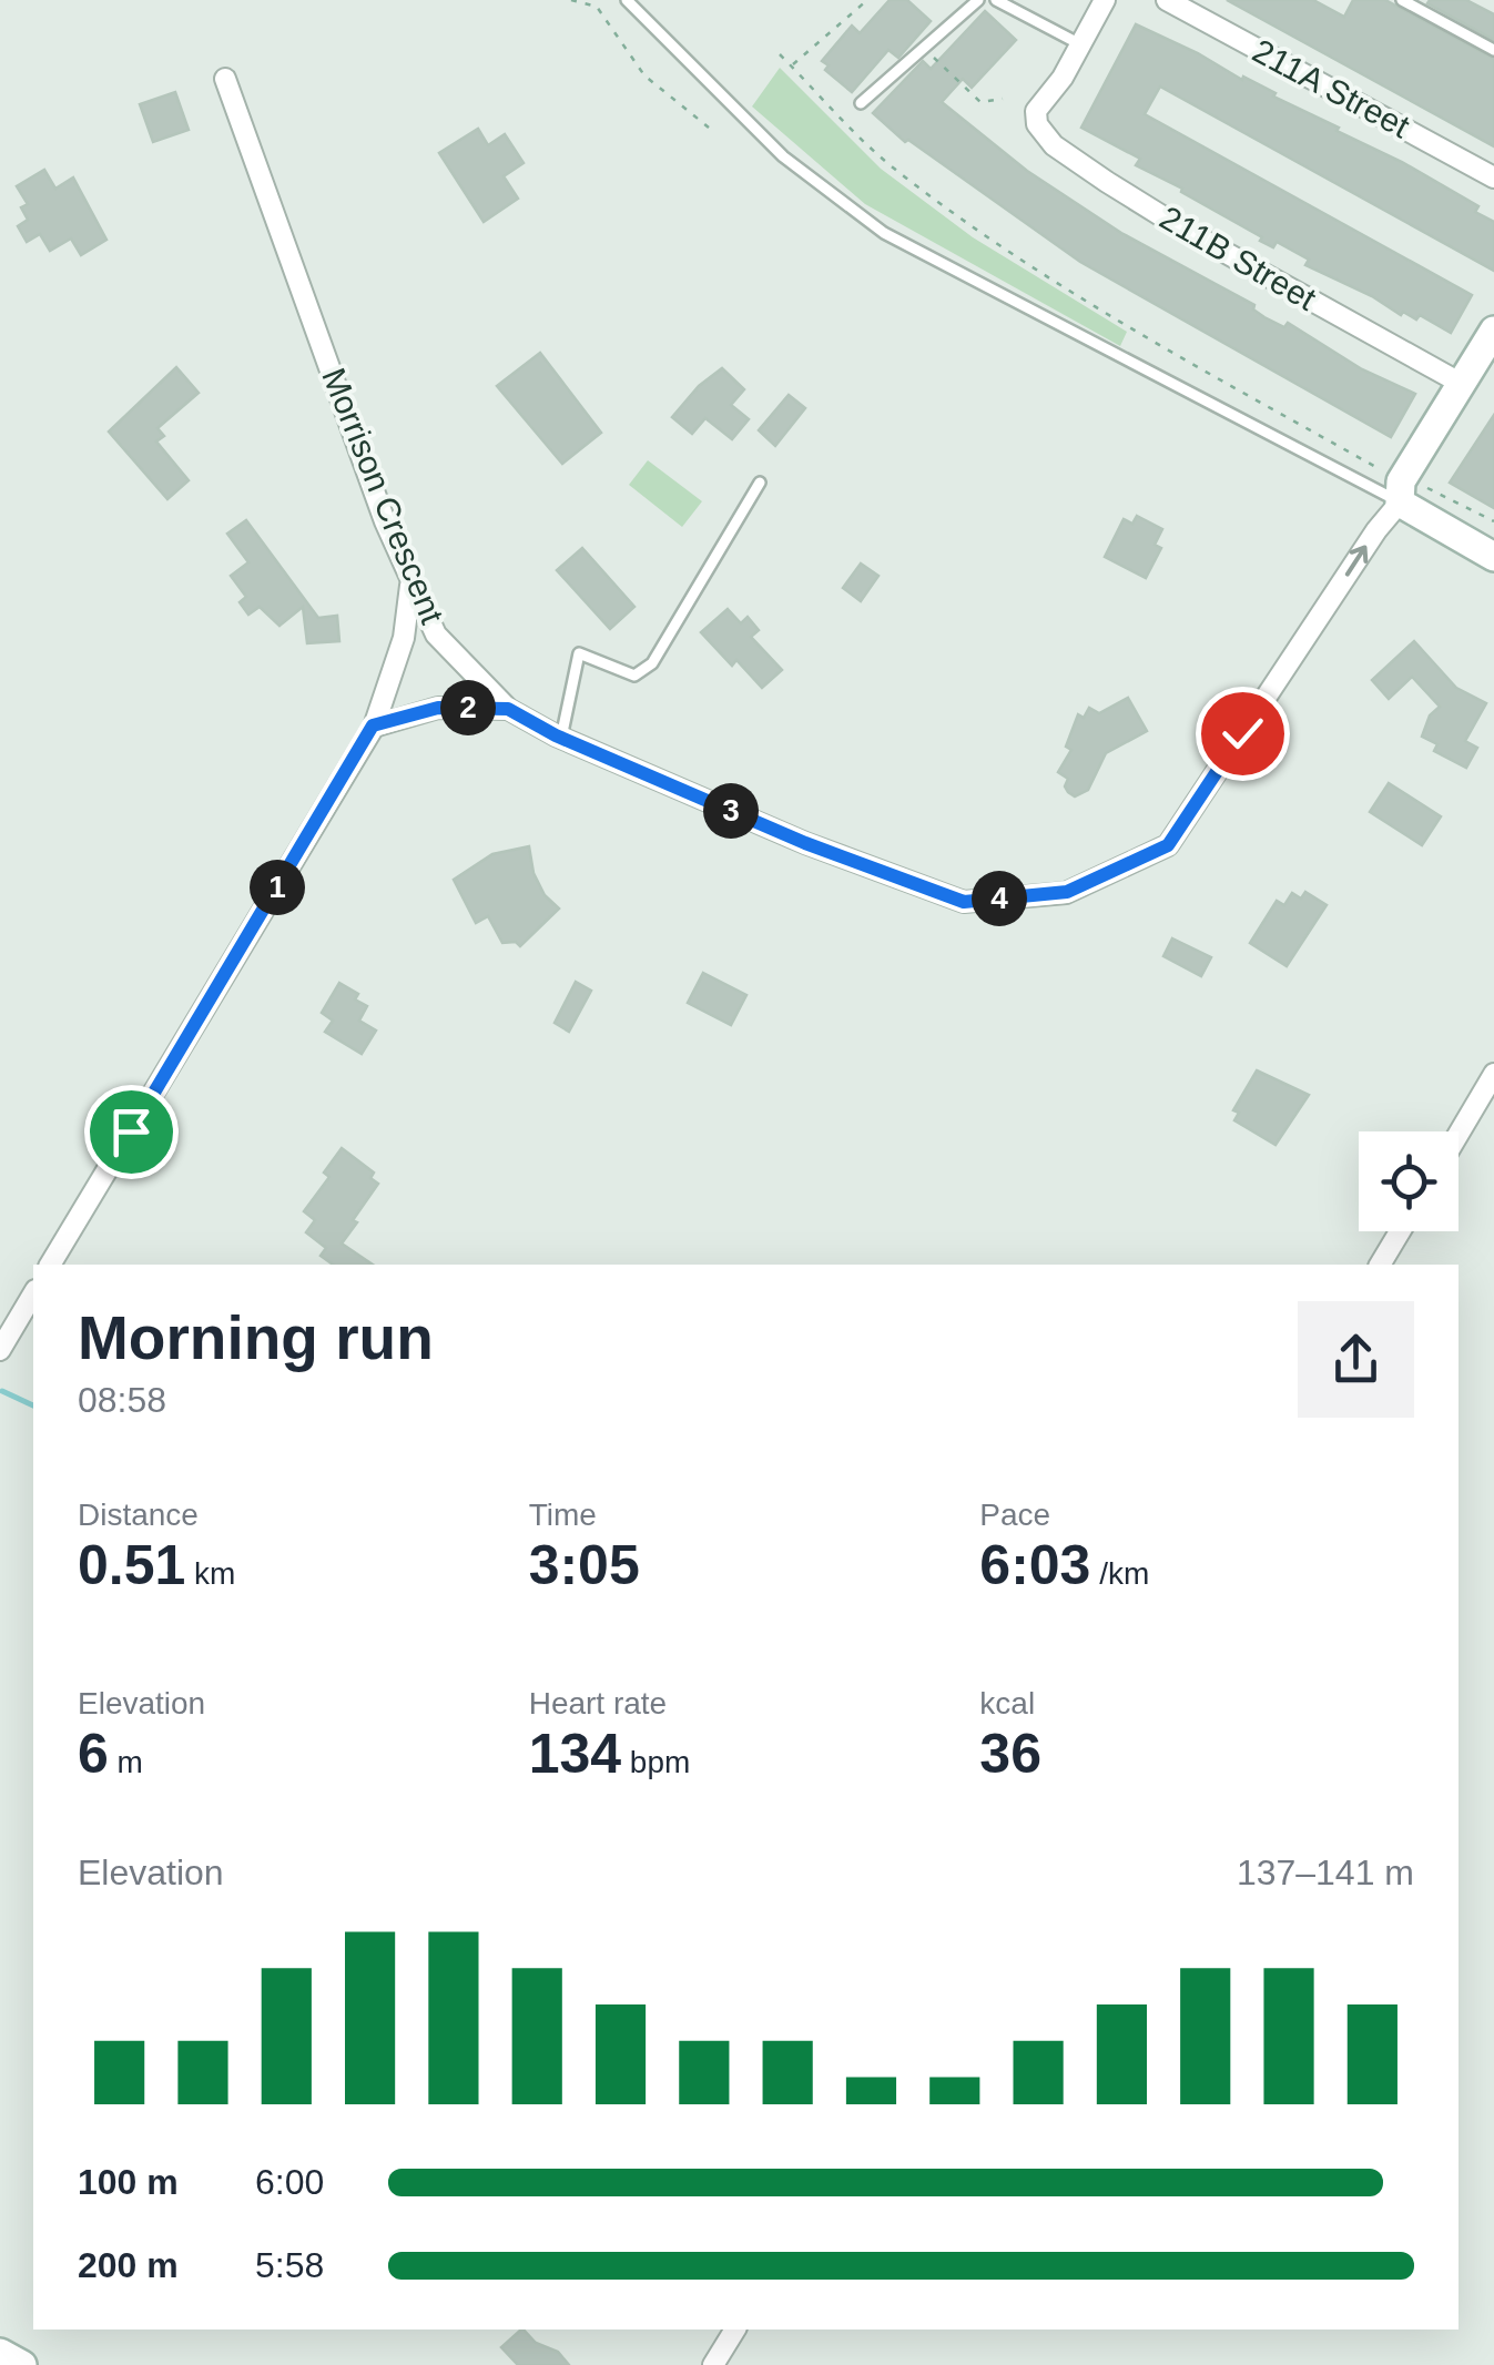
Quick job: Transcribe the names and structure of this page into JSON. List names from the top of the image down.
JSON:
{
  "streets": {
    "street": ["211A Street", "211B Street", "Morrison Crescent"]
  },
  "one_way": ["Morrison Crescent"],
  "page": {
    "pins": [
      "2",
      "3",
      "1",
      "4"
    ],
    "heading": ["Morning run", "08:58"],
    "stats": [
      ["Distance", "0.51 km"],
      ["Time", "3:05"],
      ["Pace", "6:03 /km"],
      ["Elevation", "6 m"],
      ["Heart rate", "134 bpm"],
      ["kcal", "36"]
    ],
    "chart": ["Elevation", "137–141 m"],
    "list": [
      {
        "name": "100 m",
        "note": "6:00"
      },
      {
        "name": "200 m",
        "note": "5:58"
      }
    ]
  }
}
